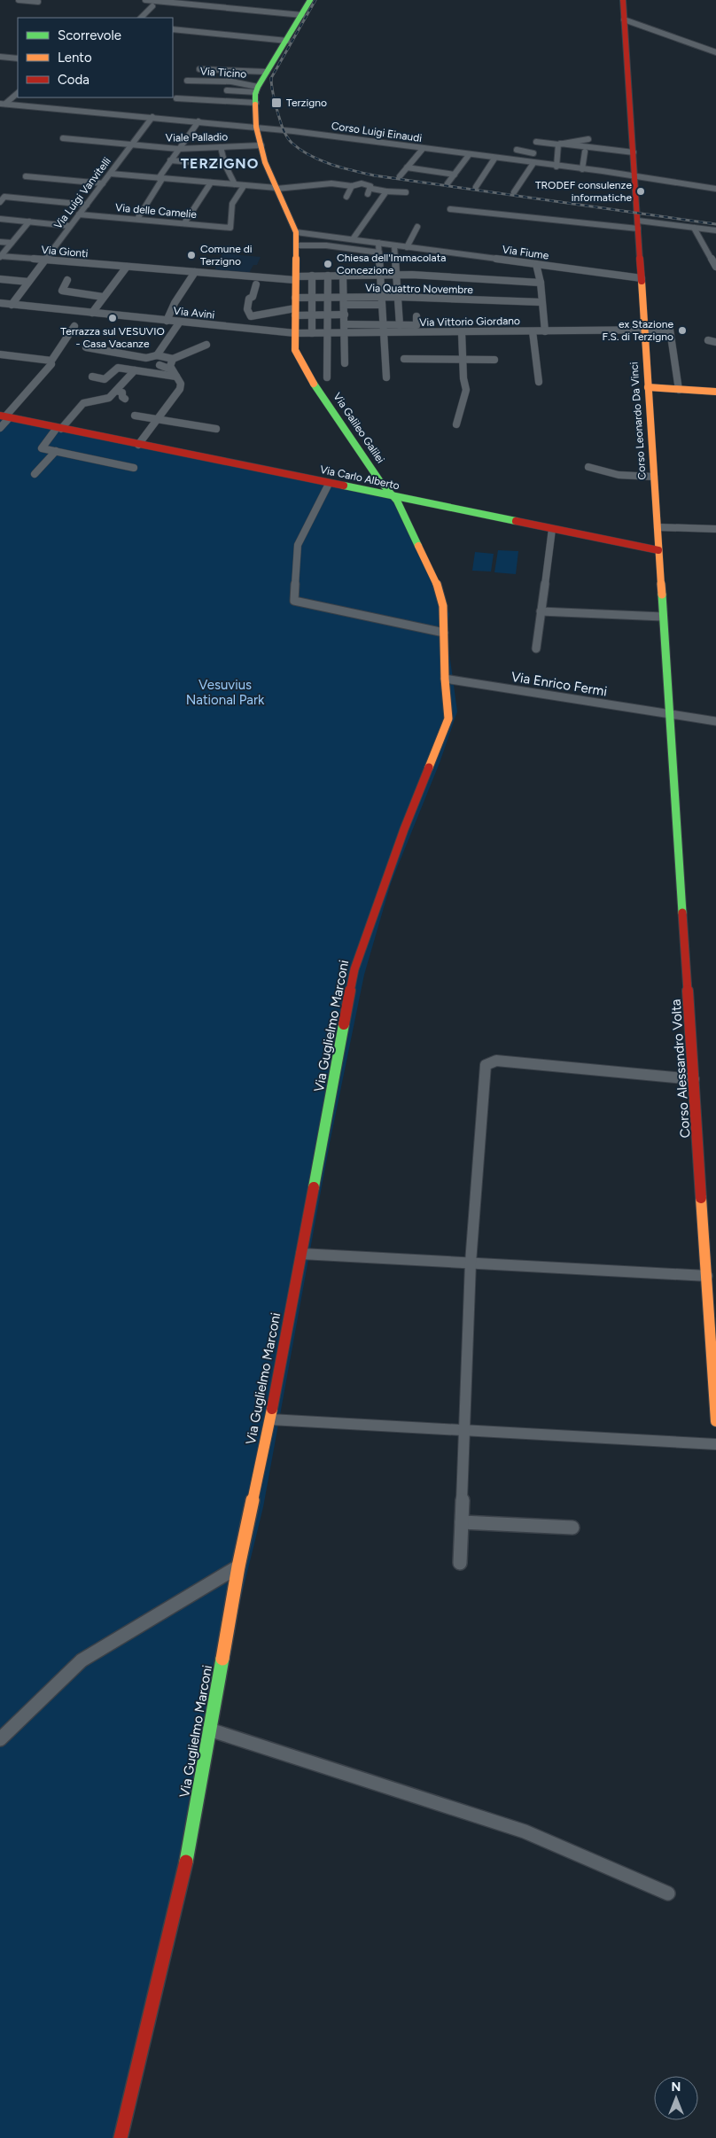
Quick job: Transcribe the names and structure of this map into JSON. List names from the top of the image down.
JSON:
{
  "streets": {
    "street": [
      "Via Ticino",
      "Corso Luigi Einaudi",
      "Viale Palladio",
      "Via Luigi Vanvitelli",
      "Via delle Camelie",
      "Via Gionti",
      "Via Fiume",
      "Via Quattro Novembre",
      "Via Avini",
      "Via Vittorio Giordano",
      "Corso Leonardo Da Vinci",
      "Via Galileo Galilei",
      "Via Carlo Alberto",
      "Via Enrico Fermi",
      "Via Guglielmo Marconi",
      "Corso Alessandro Volta"
    ]
  },
  "crossings": [
    ["Via Ticino", "Via Galileo Galilei"],
    ["Corso Luigi Einaudi", "Via Luigi Vanvitelli"],
    ["Corso Luigi Einaudi", "Corso Leonardo Da Vinci"],
    ["Corso Luigi Einaudi", "Via Galileo Galilei"],
    ["Viale Palladio", "Via Luigi Vanvitelli"],
    ["Viale Palladio", "Via Galileo Galilei"],
    ["Via Luigi Vanvitelli", "Via delle Camelie"],
    ["Via Luigi Vanvitelli", "Via Gionti"],
    ["Via Luigi Vanvitelli", "Via Avini"],
    ["Via Gionti", "Via Galileo Galilei"],
    ["Via Fiume", "Corso Leonardo Da Vinci"],
    ["Via Fiume", "Via Galileo Galilei"],
    ["Via Quattro Novembre", "Via Galileo Galilei"],
    ["Via Avini", "Via Vittorio Giordano"],
    ["Via Avini", "Via Galileo Galilei"],
    ["Via Vittorio Giordano", "Corso Leonardo Da Vinci"],
    ["Via Vittorio Giordano", "Via Galileo Galilei"],
    ["Corso Leonardo Da Vinci", "Via Carlo Alberto"],
    ["Corso Leonardo Da Vinci", "Via Enrico Fermi"],
    ["Corso Leonardo Da Vinci", "Corso Alessandro Volta"],
    ["Via Galileo Galilei", "Via Carlo Alberto"],
    ["Via Galileo Galilei", "Via Guglielmo Marconi"],
    ["Via Enrico Fermi", "Via Guglielmo Marconi"],
    ["Via Enrico Fermi", "Corso Alessandro Volta"]
  ],
  "districts": ["TERZIGNO"],
  "parks": ["Vesuvius National Park"],
  "places": {
    "transit": ["Terzigno"],
    "other": [
      "TRODEF consulenze informatiche",
      "Comune di Terzigno",
      "Chiesa dell'Immacolata Concezione",
      "Terrazza sul VESUVIO - Casa Vacanze",
      "ex Stazione F.S. di Terzigno"
    ]
  },
  "legend": ["Scorrevole", "Lento", "Coda"],
  "north": "top"
}
